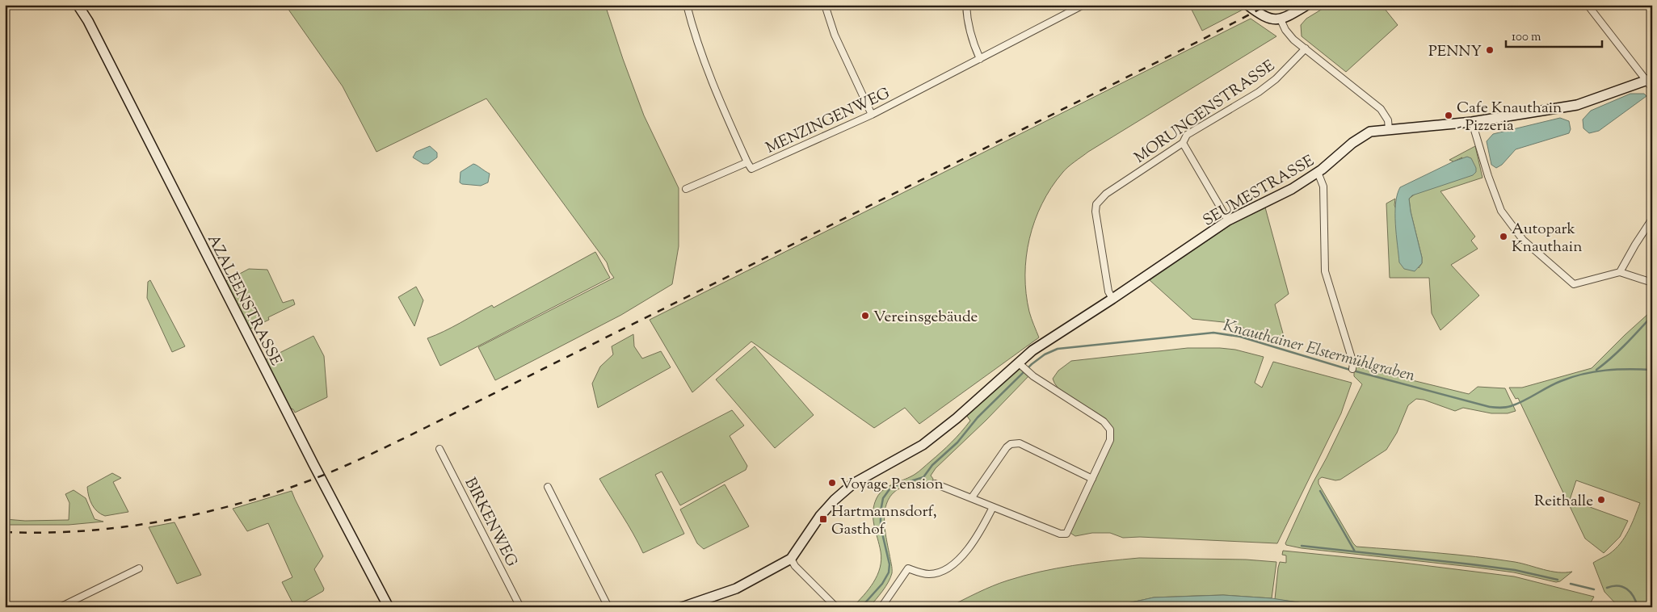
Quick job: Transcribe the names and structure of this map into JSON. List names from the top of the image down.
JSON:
{
  "streets": {
    "street": [
      "MORUNGENSTRASSE",
      "MENZINGENWEG",
      "SEUMESTRASSE",
      "AZALEENSTRASSE",
      "BIRKENWEG"
    ]
  },
  "crossings": [
    ["MORUNGENSTRASSE", "SEUMESTRASSE"]
  ],
  "water": ["Knauthainer Elstermühlgraben"],
  "places": {
    "other": [
      "PENNY",
      "Cafe Knauthain - Pizzeria",
      "Autopark Knauthain",
      "Vereinsgebäude",
      "Voyage Pension",
      "Reithalle"
    ],
    "transit": ["Hartmannsdorf, Gasthof"]
  },
  "scale_bar": "100 m"
}
